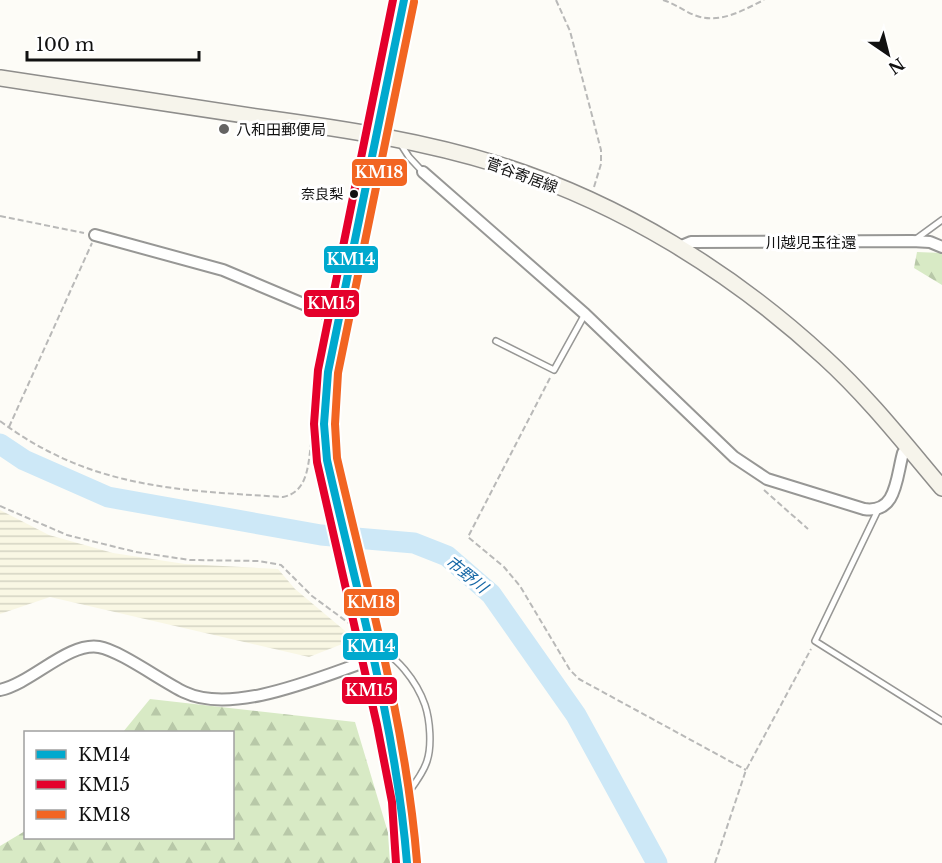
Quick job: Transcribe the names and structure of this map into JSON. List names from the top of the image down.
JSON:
{
  "streets": {
    "main road": ["菅谷寄居線"],
    "street": ["川越児玉往還"]
  },
  "crossings": [
    ["菅谷寄居線", "川越児玉往還"]
  ],
  "water": ["市野川"],
  "places": ["八和田郵便局", "奈良梨"],
  "lines": ["transit line KM14", "transit line KM15", "transit line KM18"],
  "legend": ["KM14", "KM15", "KM18"],
  "scale_bar": "100 m",
  "north": "bottom right"
}
